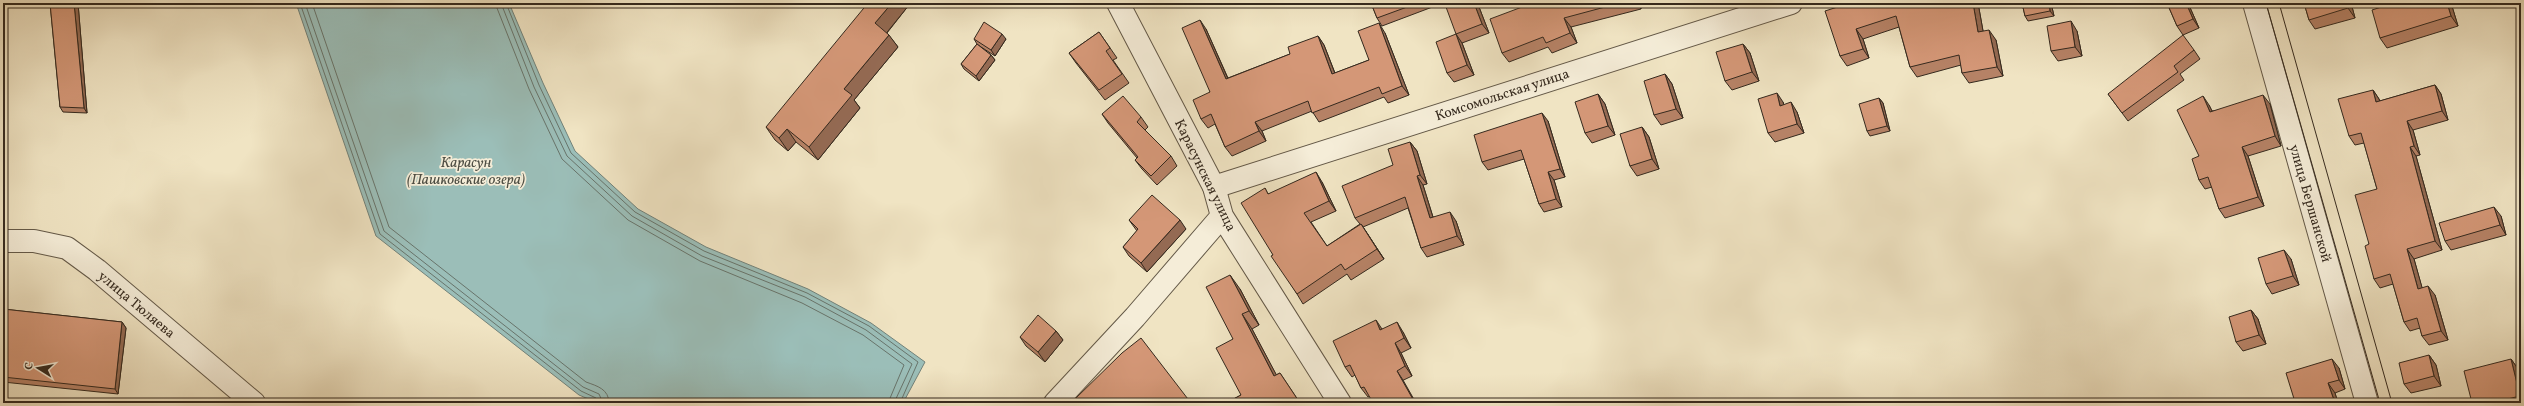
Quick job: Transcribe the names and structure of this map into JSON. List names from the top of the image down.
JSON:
{
  "streets": {
    "street": [
      "Комсомольская улица",
      "Карасунская улица",
      "улица Бершанской",
      "улица Тюляева"
    ]
  },
  "crossings": [
    ["Комсомольская улица", "Карасунская улица"]
  ],
  "water": ["Карасун (Пашковские озера)"],
  "north": "left"
}
